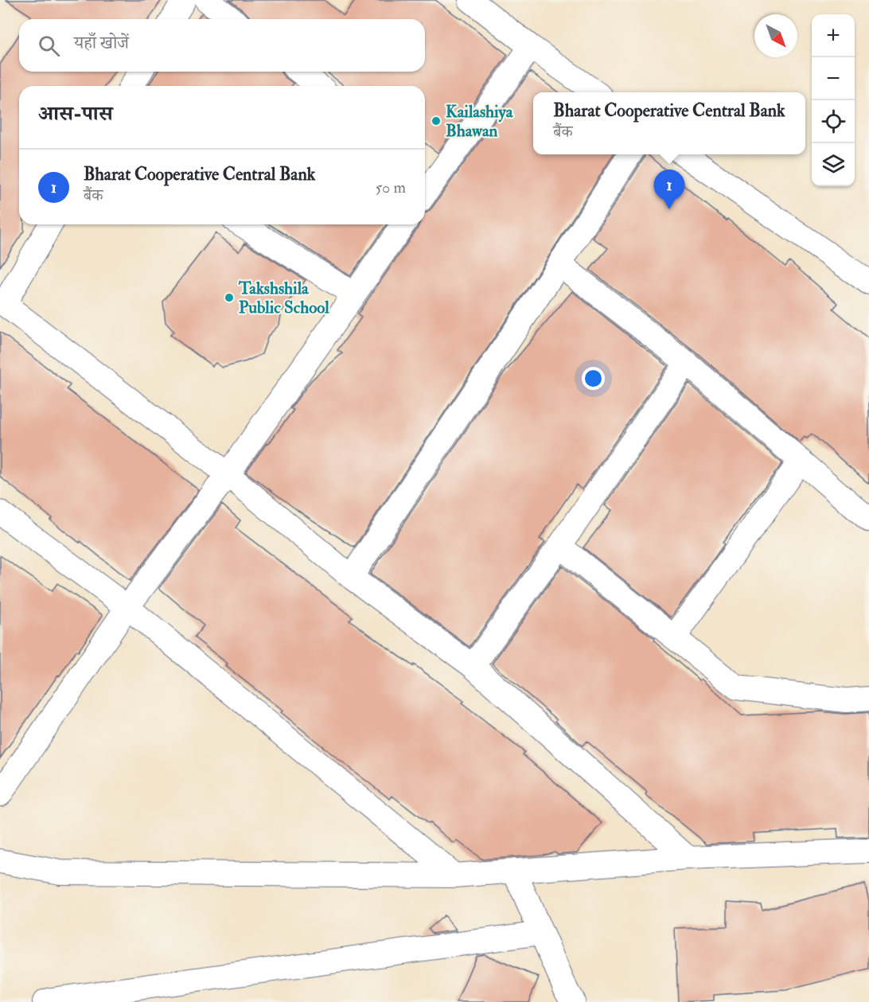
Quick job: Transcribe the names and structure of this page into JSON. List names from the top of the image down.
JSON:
{
  "places": ["Kailashiya Bhawan", "Takshshila Public School"],
  "north": "bottom right",
  "page": {
    "map_buttons": ["+", "−"],
    "search": "यहाँ खोजें",
    "heading": "आस-पास",
    "popup": ["Bharat Cooperative Central Bank", "बैंक"],
    "list": [
      {
        "mark": "1",
        "name": "Bharat Cooperative Central Bank",
        "note": "बैंक",
        "value": "50 m"
      }
    ],
    "pins": "1"
  }
}
